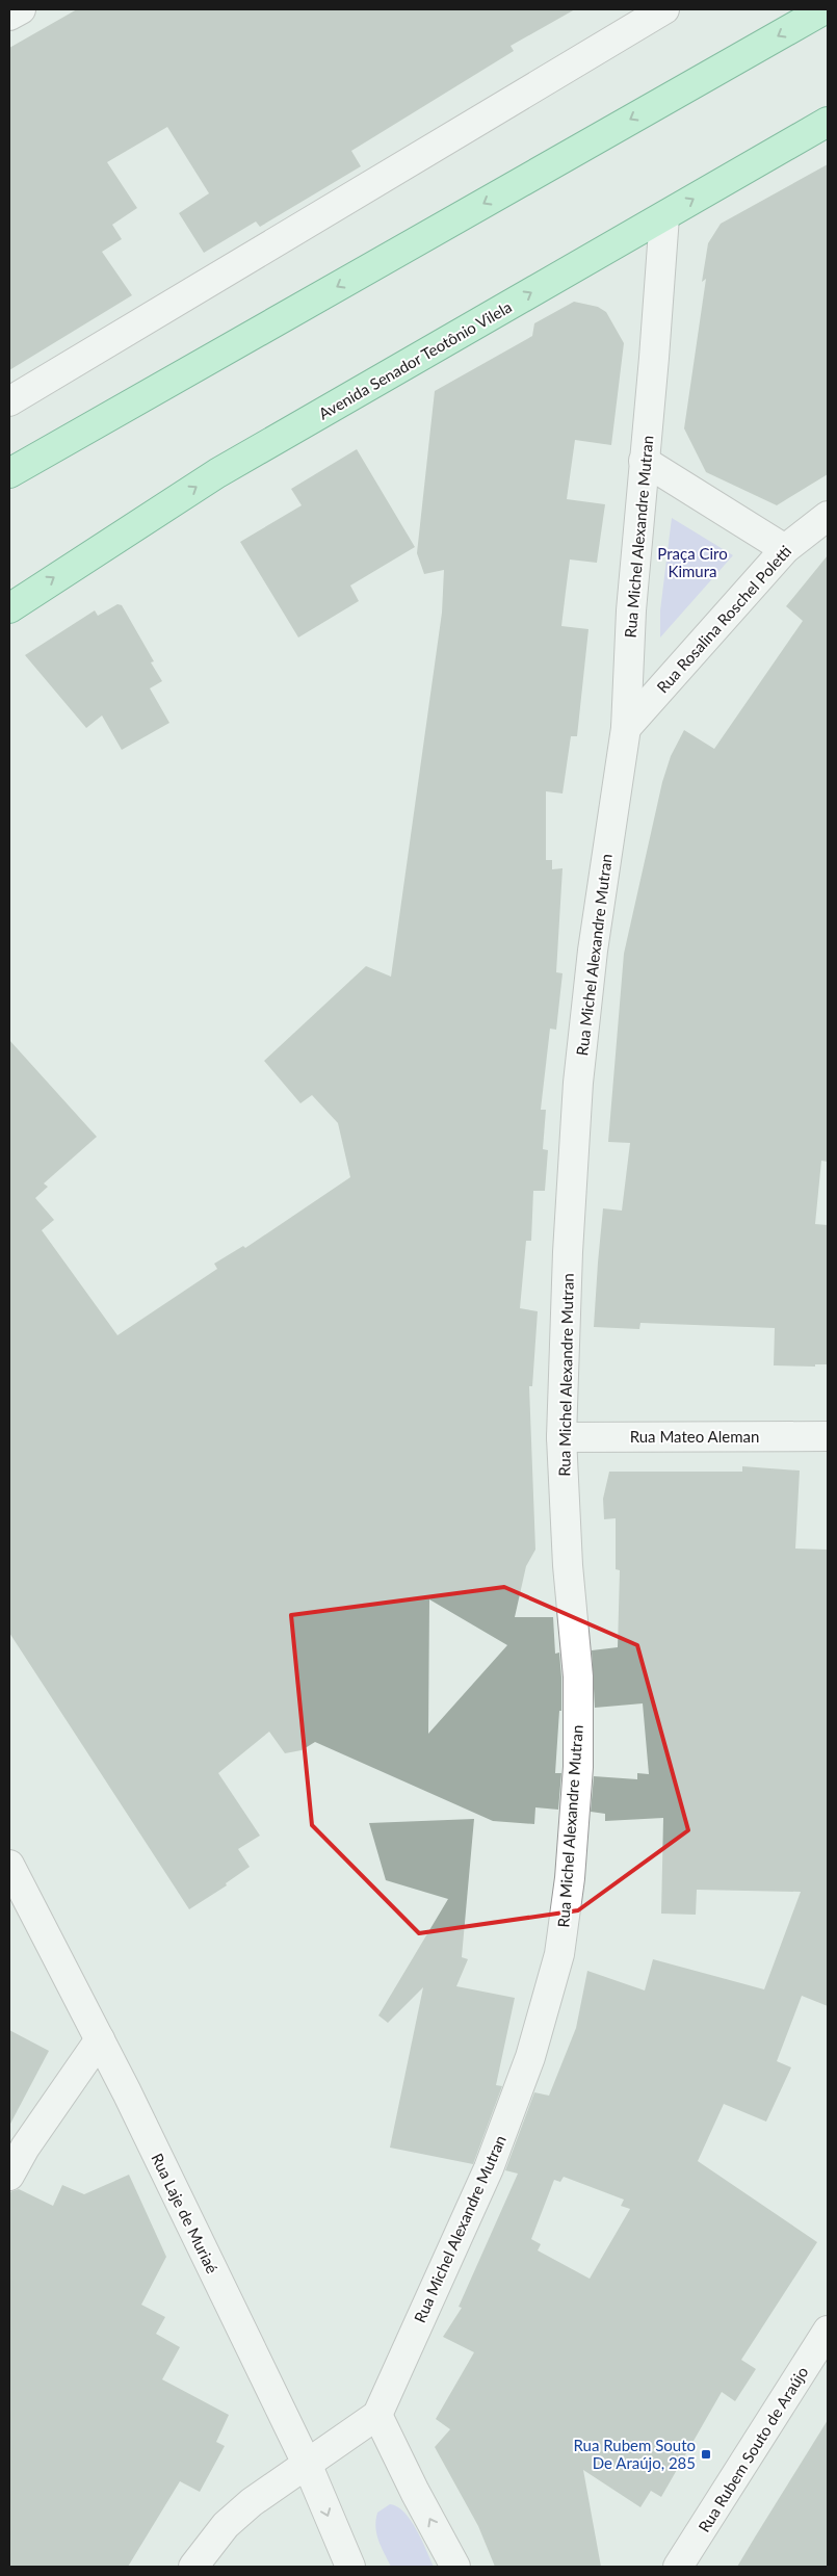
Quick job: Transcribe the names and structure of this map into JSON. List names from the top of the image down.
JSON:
{
  "streets": {
    "main road": ["Avenida Senador Teotônio Vilela"],
    "street": [
      "Rua Michel Alexandre Mutran",
      "Rua Rosalina Roschel Poletti",
      "Rua Mateo Aleman",
      "Rua Laje de Muriaé",
      "Rua Rubem Souto de Araújo"
    ]
  },
  "crossings": [
    ["Avenida Senador Teotônio Vilela", "Rua Michel Alexandre Mutran"],
    ["Rua Michel Alexandre Mutran", "Rua Rosalina Roschel Poletti"],
    ["Rua Michel Alexandre Mutran", "Rua Mateo Aleman"],
    ["Rua Michel Alexandre Mutran", "Rua Laje de Muriaé"]
  ],
  "parks": ["Praça Ciro Kimura"],
  "places": {
    "transit": ["Rua Rubem Souto De Araújo, 285"]
  }
}
